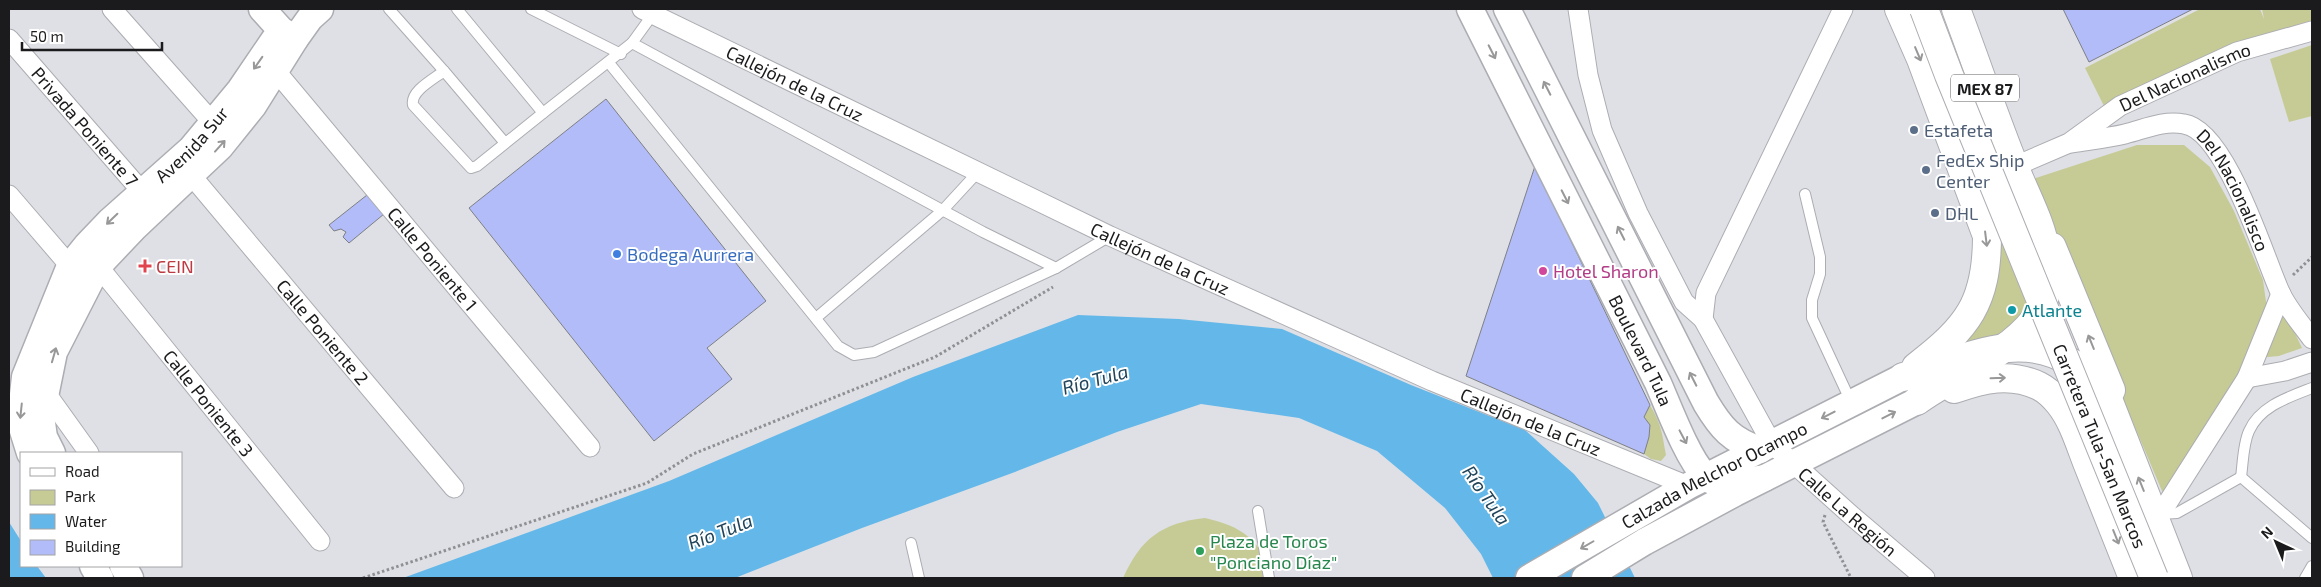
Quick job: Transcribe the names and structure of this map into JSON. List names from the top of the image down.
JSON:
{
  "streets": {
    "main road": [
      "MEX 87",
      "Avenida Sur",
      "Boulevard Tula",
      "Carretera Tula-San Marcos",
      "Calzada Melchor Ocampo"
    ],
    "street": [
      "Del Nacionalismo",
      "Callejón de la Cruz",
      "Privada Poniente 7",
      "Del Nacionalisco",
      "Calle Poniente 1",
      "Calle Poniente 2",
      "Calle Poniente 3",
      "Calle La Región"
    ]
  },
  "crossings": [
    ["Del Nacionalismo", "Del Nacionalisco"],
    ["Callejón de la Cruz", "Boulevard Tula"],
    ["Callejón de la Cruz", "Calzada Melchor Ocampo"],
    ["MEX 87", "Calzada Melchor Ocampo"],
    ["Privada Poniente 7", "Avenida Sur"],
    ["Avenida Sur", "Calle Poniente 1"],
    ["Avenida Sur", "Calle Poniente 2"],
    ["Avenida Sur", "Calle Poniente 3"],
    ["Boulevard Tula", "Calzada Melchor Ocampo"],
    ["Boulevard Tula", "Calle La Región"],
    ["Calzada Melchor Ocampo", "Calle La Región"]
  ],
  "water": ["Río Tula"],
  "places": {
    "other": [
      "Estafeta",
      "FedEx Ship Center",
      "DHL",
      "Bodega Aurrera",
      "Hotel Sharon",
      "Atlante",
      "Plaza de Toros \"Ponciano Díaz\""
    ],
    "health": ["CEIN"]
  },
  "legend": [
    "Road",
    "Park",
    "Water",
    "Building"
  ],
  "scale_bar": "50 m",
  "north": "top left"
}
